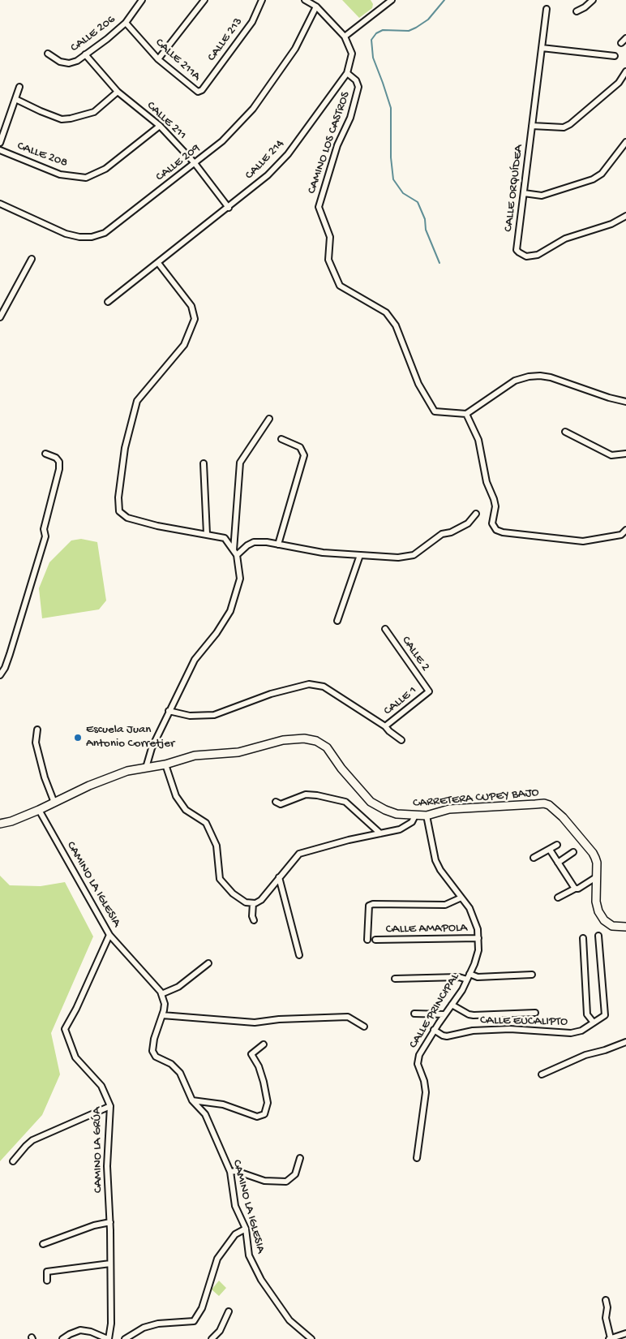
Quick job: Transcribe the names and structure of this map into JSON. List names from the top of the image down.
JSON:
{
  "streets": {
    "street": [
      "CALLE 206",
      "CALLE 213",
      "CALLE 211A",
      "CALLE 211",
      "CAMINO LOS CASTROS",
      "CALLE 208",
      "CALLE 214",
      "CALLE 209",
      "CALLE ORQUÍDEA",
      "CALLE 2",
      "CALLE 1",
      "CARRETERA CUPEY BAJO",
      "CAMINO LA IGLESIA",
      "CALLE AMAPOLA",
      "CALLE PRINCIPAL",
      "CALLE EUCALIPTO",
      "CAMINO LA GRÚA"
    ]
  },
  "crossings": [
    ["CALLE 206", "CALLE 211A"],
    ["CALLE 206", "CALLE 211"],
    ["CALLE 213", "CALLE 211A"],
    ["CALLE 211", "CALLE 208"],
    ["CALLE 211", "CALLE 214"],
    ["CALLE 211", "CALLE 209"],
    ["CAMINO LOS CASTROS", "CALLE 214"],
    ["CALLE 214", "CALLE 209"],
    ["CALLE 2", "CALLE 1"],
    ["CARRETERA CUPEY BAJO", "CAMINO LA IGLESIA"],
    ["CARRETERA CUPEY BAJO", "CALLE PRINCIPAL"],
    ["CAMINO LA IGLESIA", "CAMINO LA GRÚA"],
    ["CALLE AMAPOLA", "CALLE PRINCIPAL"],
    ["CALLE PRINCIPAL", "CALLE EUCALIPTO"]
  ],
  "places": ["Escuela Juan Antonio Corretjer"]
}
